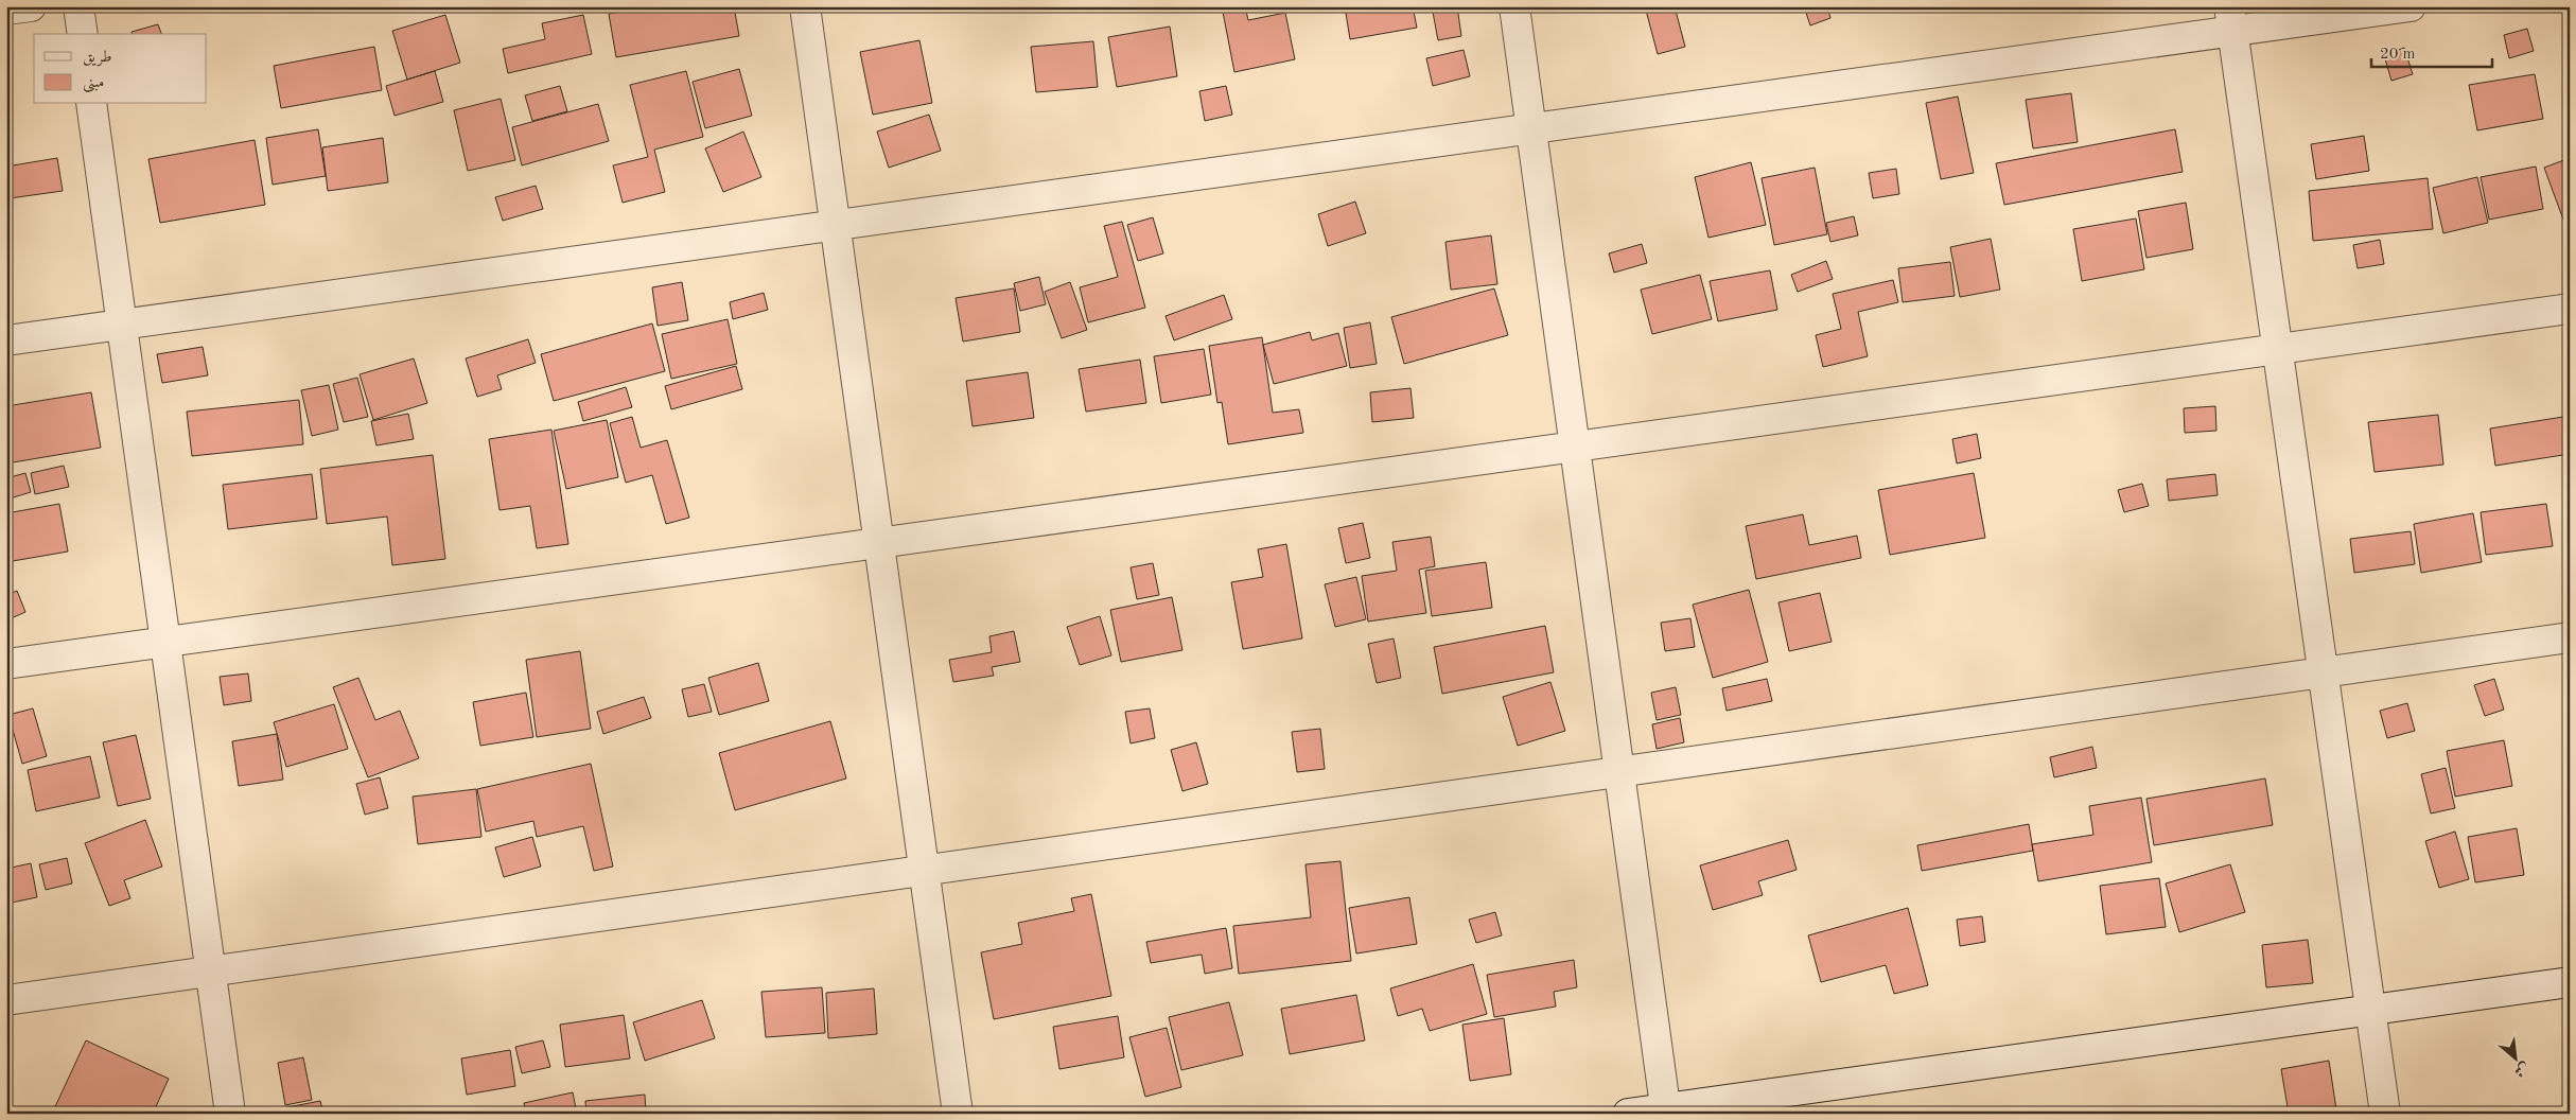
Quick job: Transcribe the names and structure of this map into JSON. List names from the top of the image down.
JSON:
{
  "legend": ["طريق", "مبنى"],
  "scale_bar": "20 m",
  "north": "bottom right"
}
